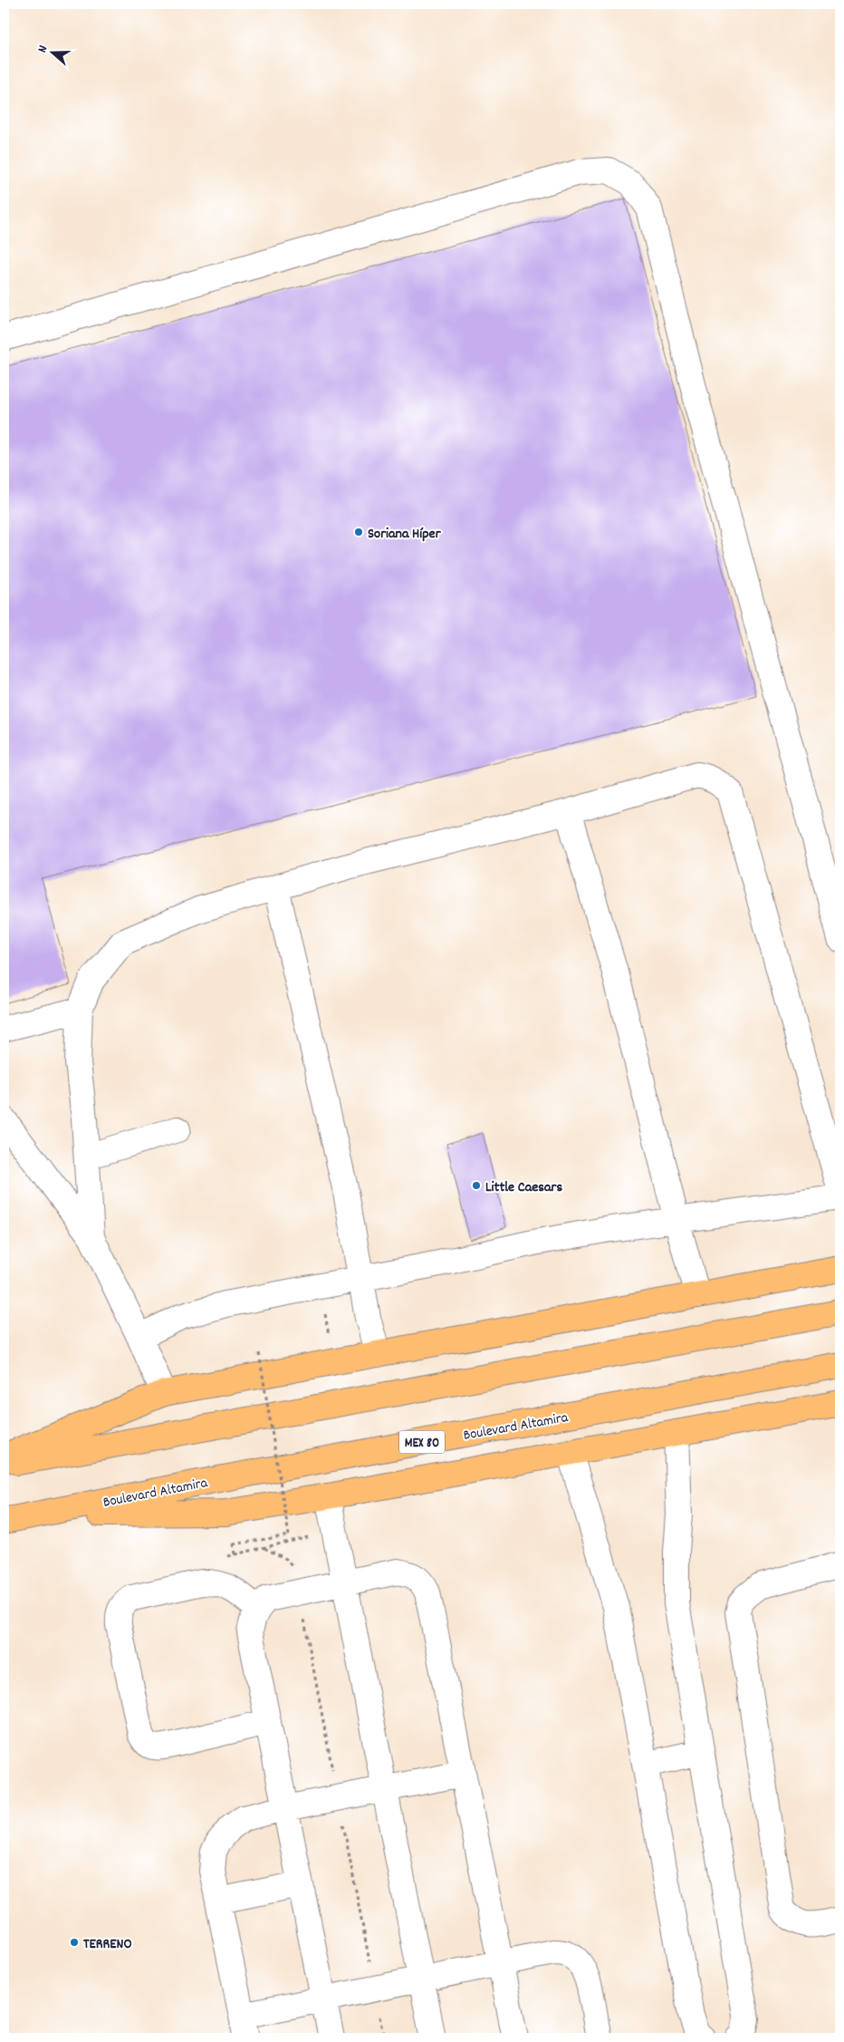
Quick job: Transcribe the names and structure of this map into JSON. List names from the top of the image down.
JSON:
{
  "streets": {
    "main road": ["Boulevard Altamira", "MEX 80"]
  },
  "places": ["Soriana Híper", "Little Caesars", "TERRENO"],
  "north": "left"
}
